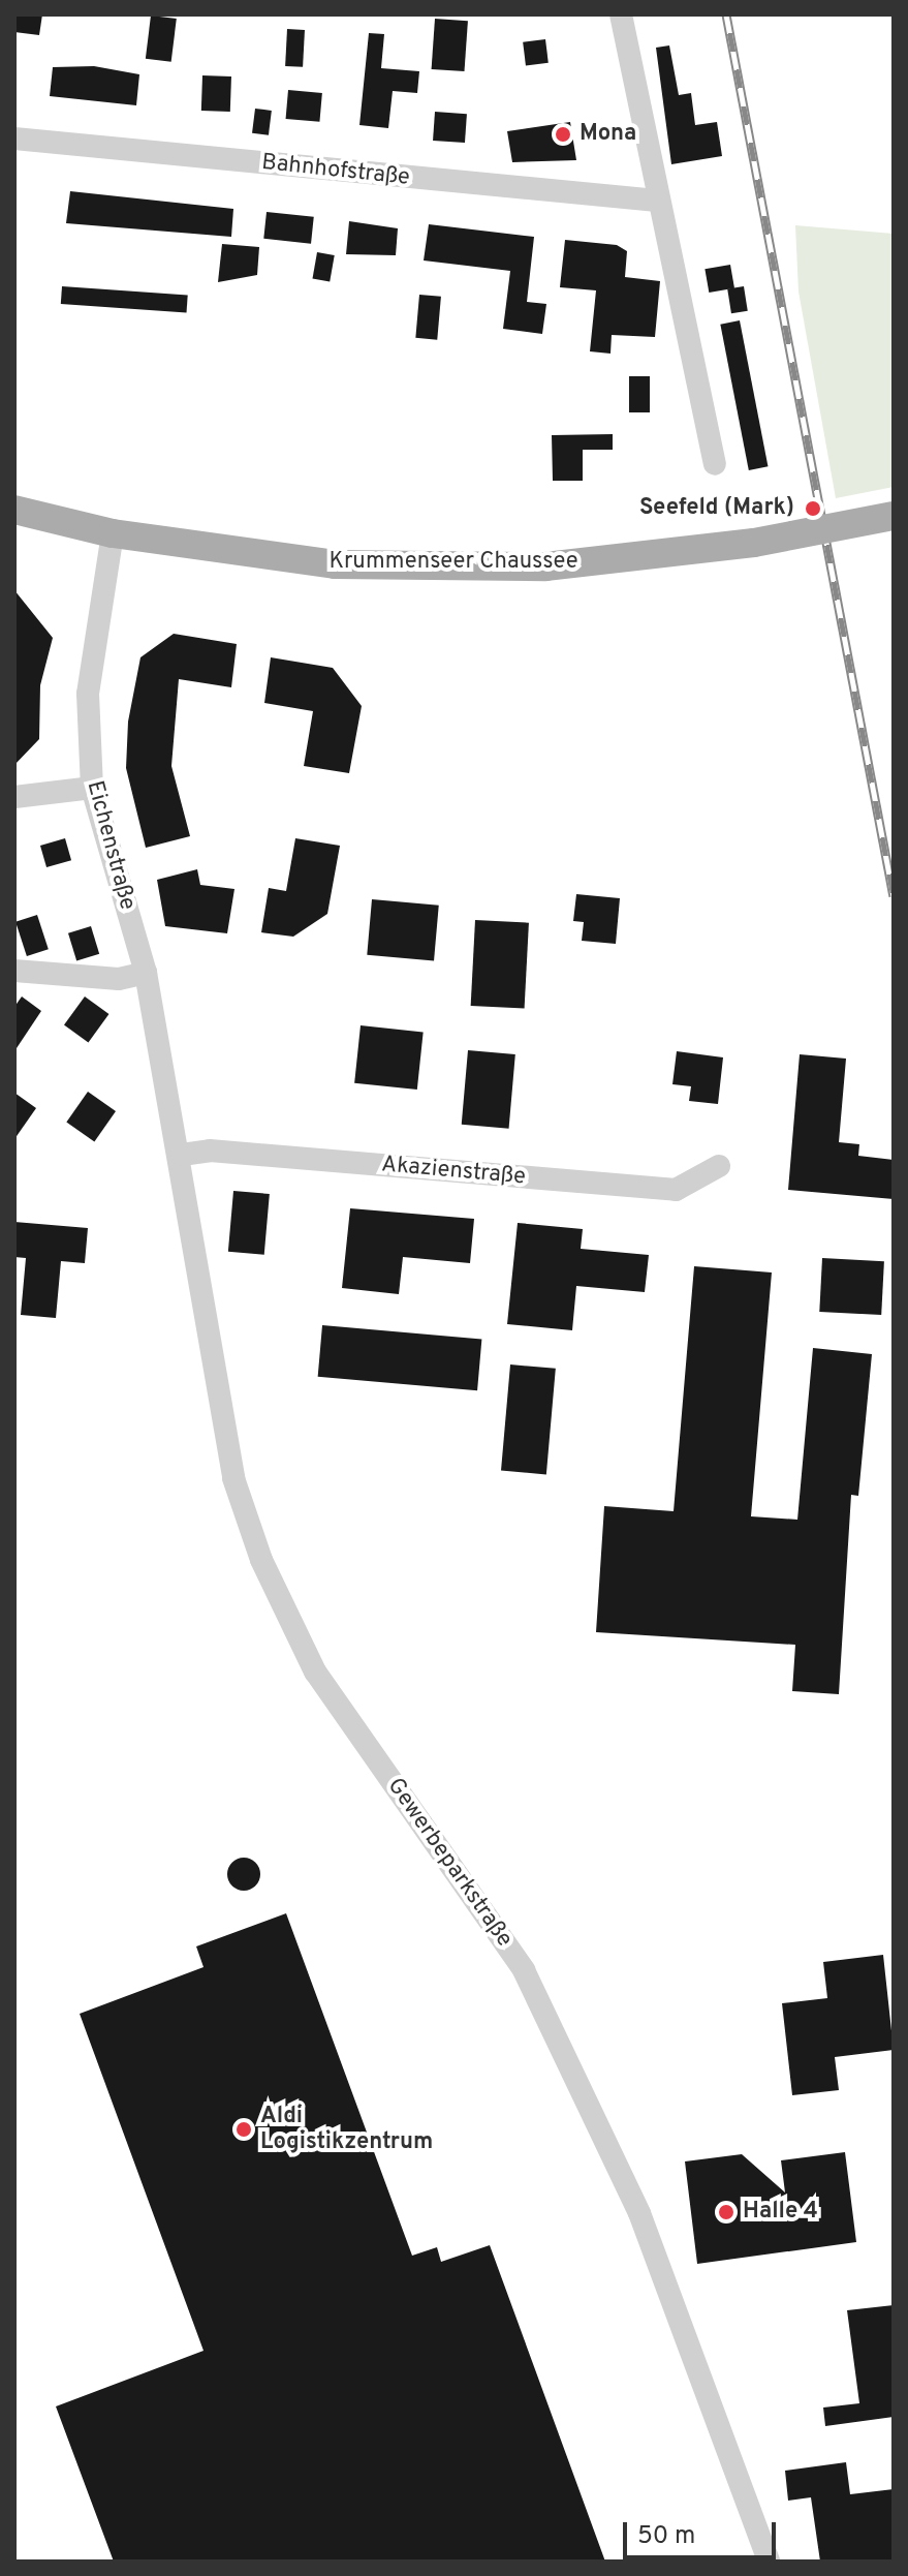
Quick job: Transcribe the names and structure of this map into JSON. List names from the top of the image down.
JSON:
{
  "streets": {
    "main road": ["Krummenseer Chaussee"],
    "street": [
      "Bahnhofstraße",
      "Eichenstraße",
      "Akazienstraße",
      "Gewerbeparkstraße"
    ]
  },
  "crossings": [
    ["Krummenseer Chaussee", "Eichenstraße"],
    ["Eichenstraße", "Akazienstraße"],
    ["Eichenstraße", "Gewerbeparkstraße"],
    ["Akazienstraße", "Gewerbeparkstraße"]
  ],
  "places": [
    "Mona",
    "Seefeld (Mark)",
    "Aldi Logistikzentrum",
    "Halle 4"
  ],
  "scale_bar": "50 m"
}
